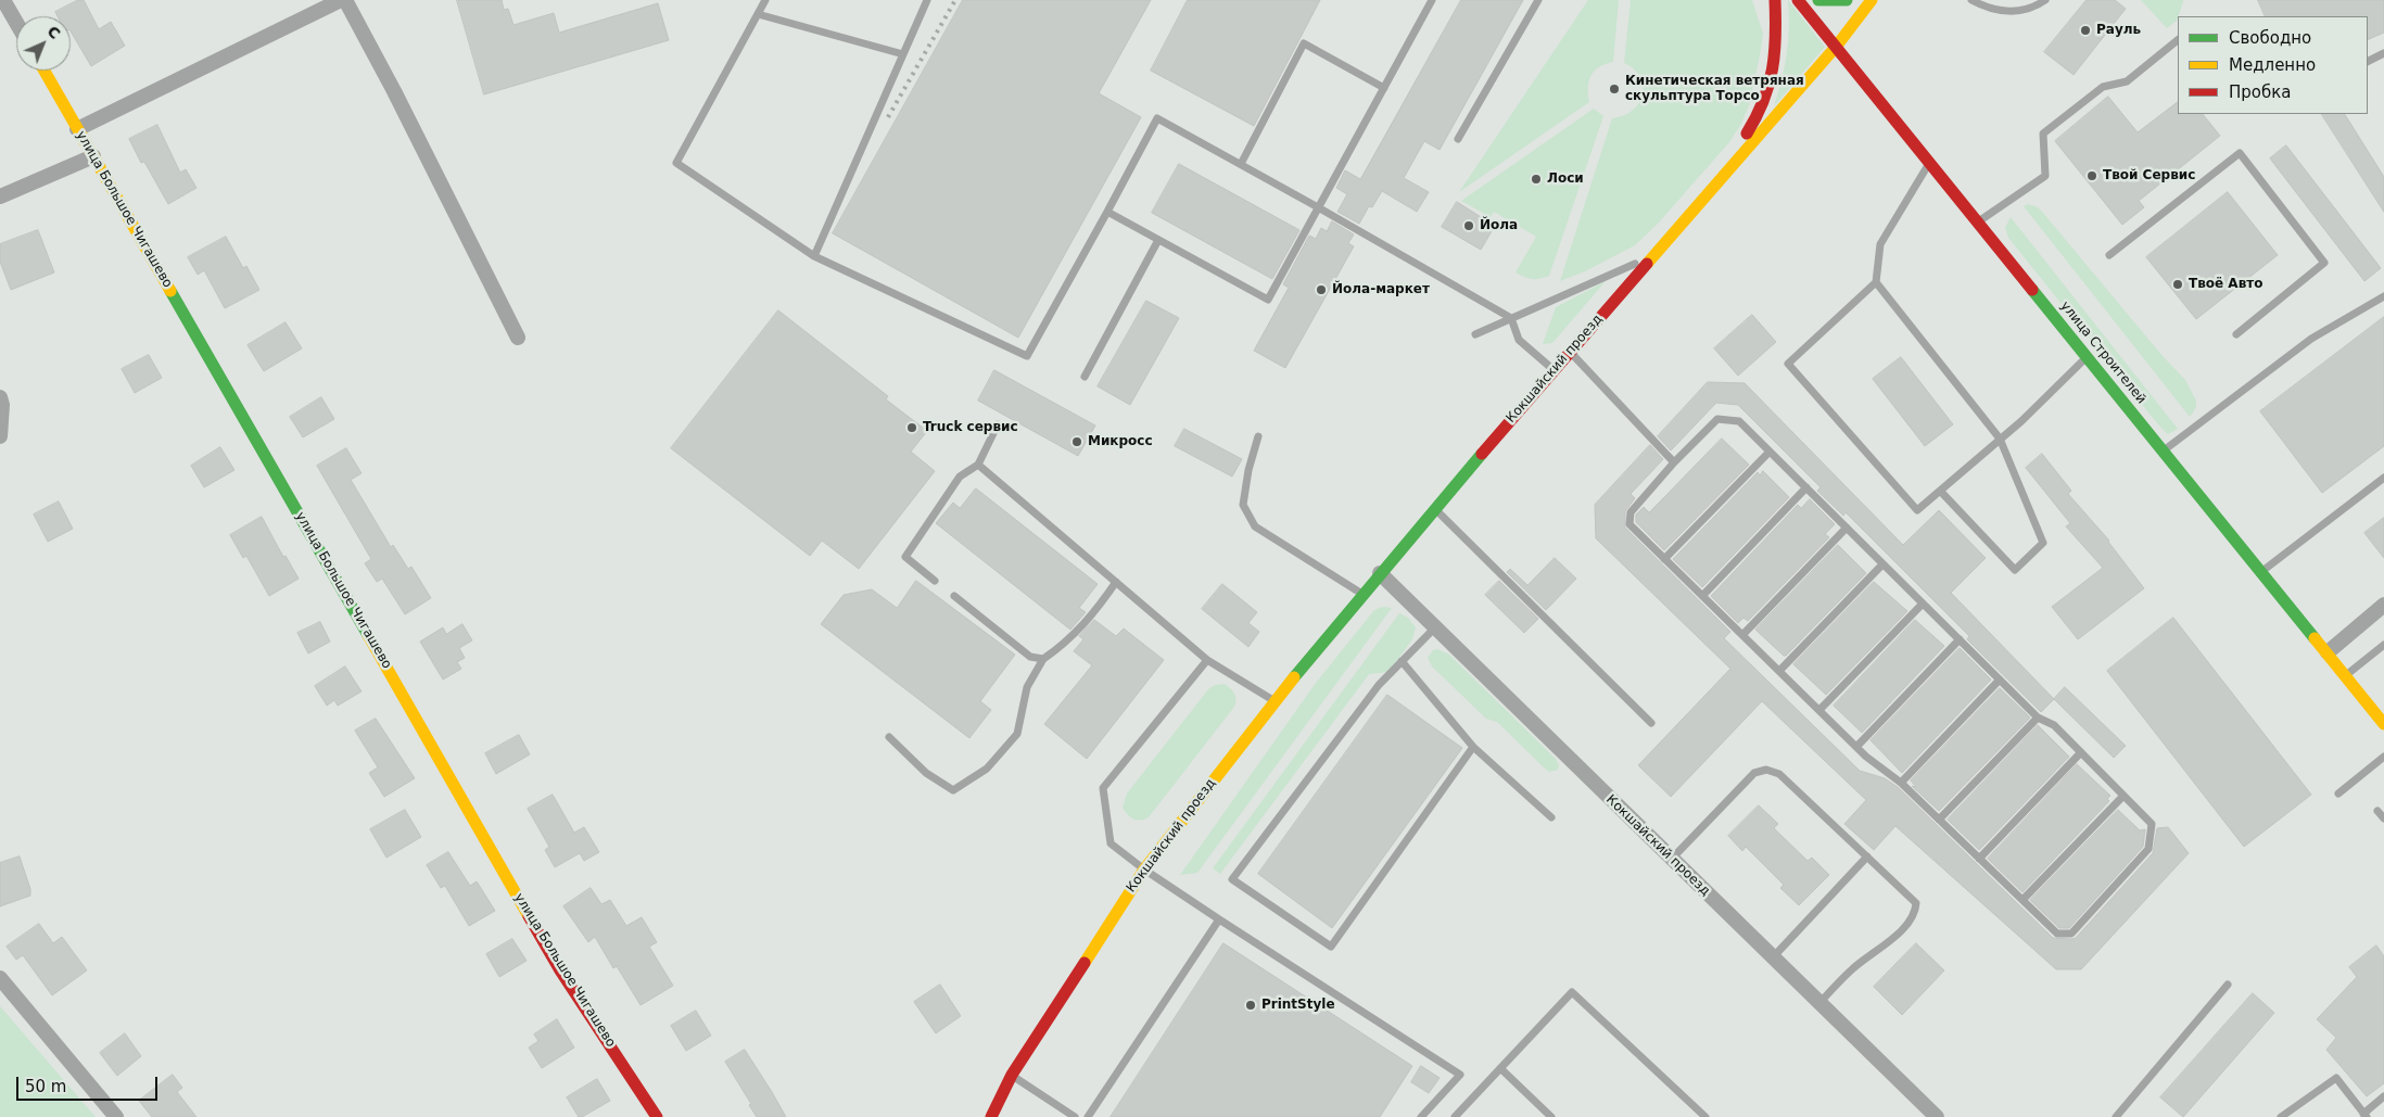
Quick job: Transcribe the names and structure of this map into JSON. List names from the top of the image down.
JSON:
{
  "streets": {
    "street": ["улица Большое Чигашево", "улица Строителей", "Кокшайский проезд"]
  },
  "crossings": [
    ["улица Строителей", "Кокшайский проезд"]
  ],
  "places": [
    "Рауль",
    "Кинетическая ветряная скульптура Торсо",
    "Твой Сервис",
    "Лоси",
    "Йола",
    "Твоё Авто",
    "Йола-маркет",
    "Truck сервис",
    "Микросс",
    "PrintStyle"
  ],
  "legend": ["Свободно", "Медленно", "Пробка"],
  "scale_bar": "50 m",
  "north": "top right"
}
